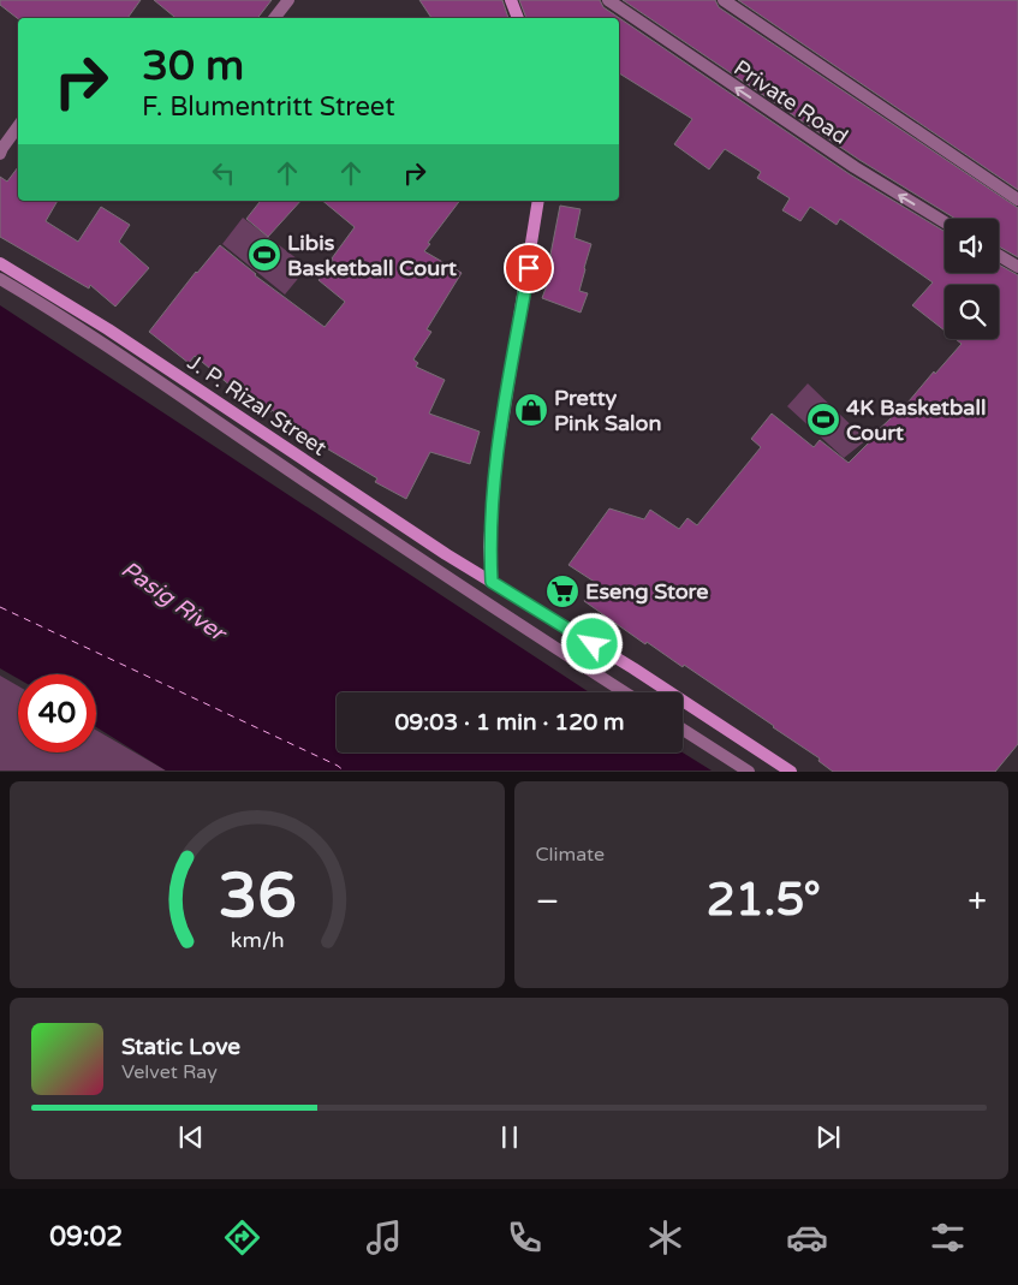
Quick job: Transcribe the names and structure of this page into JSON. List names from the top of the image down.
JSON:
{
  "streets": {
    "street": ["Private Road", "J. P. Rizal Street"]
  },
  "water": ["Pasig River"],
  "places": {
    "sports": ["Libis Basketball Court", "4K Basketball Court"],
    "shop": ["Pretty Pink Salon"],
    "supermarket": ["Eseng Store"]
  },
  "page": {
    "turn": ["30 m", "F. Blumentritt Street"],
    "limit": "40",
    "trip": "09:03 · 1 min · 120 m",
    "tile": "Climate",
    "heat": ["−", "21.5°", "+"],
    "song": ["Static Love", "Velvet Ray"],
    "tabs": "09:02",
    "gauge": ["36", "km/h"]
  }
}
